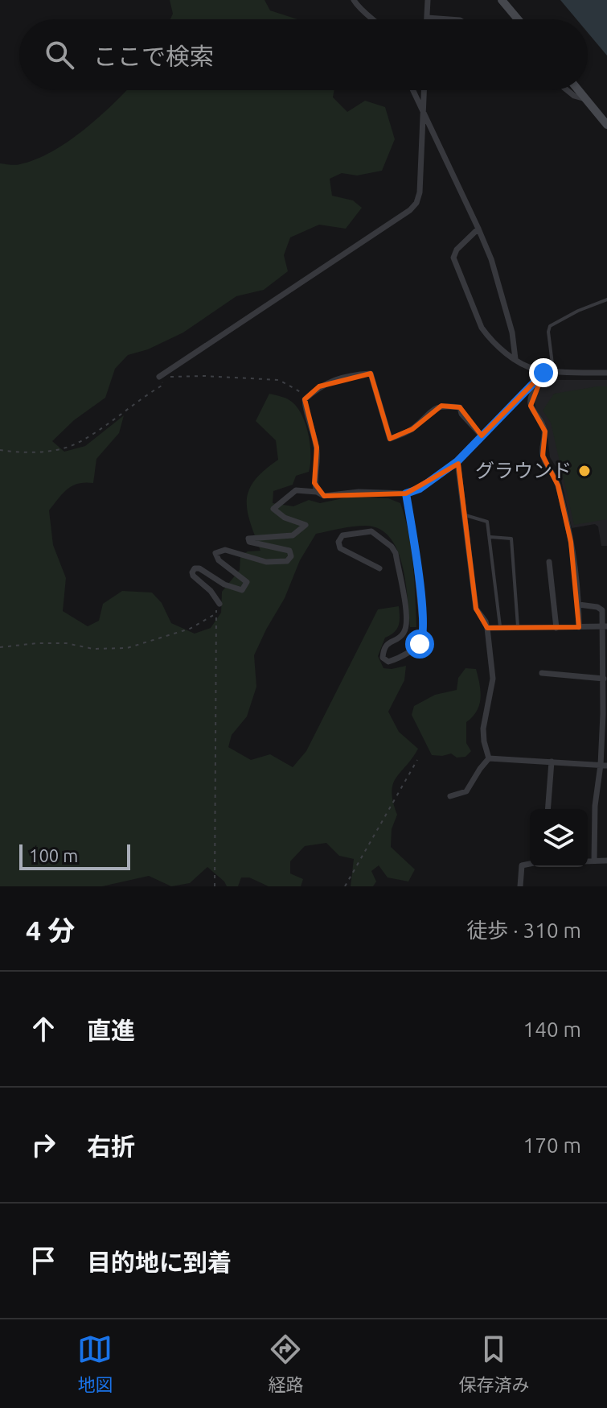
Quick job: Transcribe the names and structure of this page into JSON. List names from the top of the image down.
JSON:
{
  "places": ["グラウンド"],
  "scale_bar": "100 m",
  "page": {
    "search": "ここで検索",
    "scale": "100 m",
    "heading": ["4 分", "徒歩 · 310 m"],
    "list": [
      ["直進", "140 m"],
      ["右折", "170 m"],
      "目的地に到着"
    ],
    "nav": ["地図", "経路", "保存済み"]
  }
}
